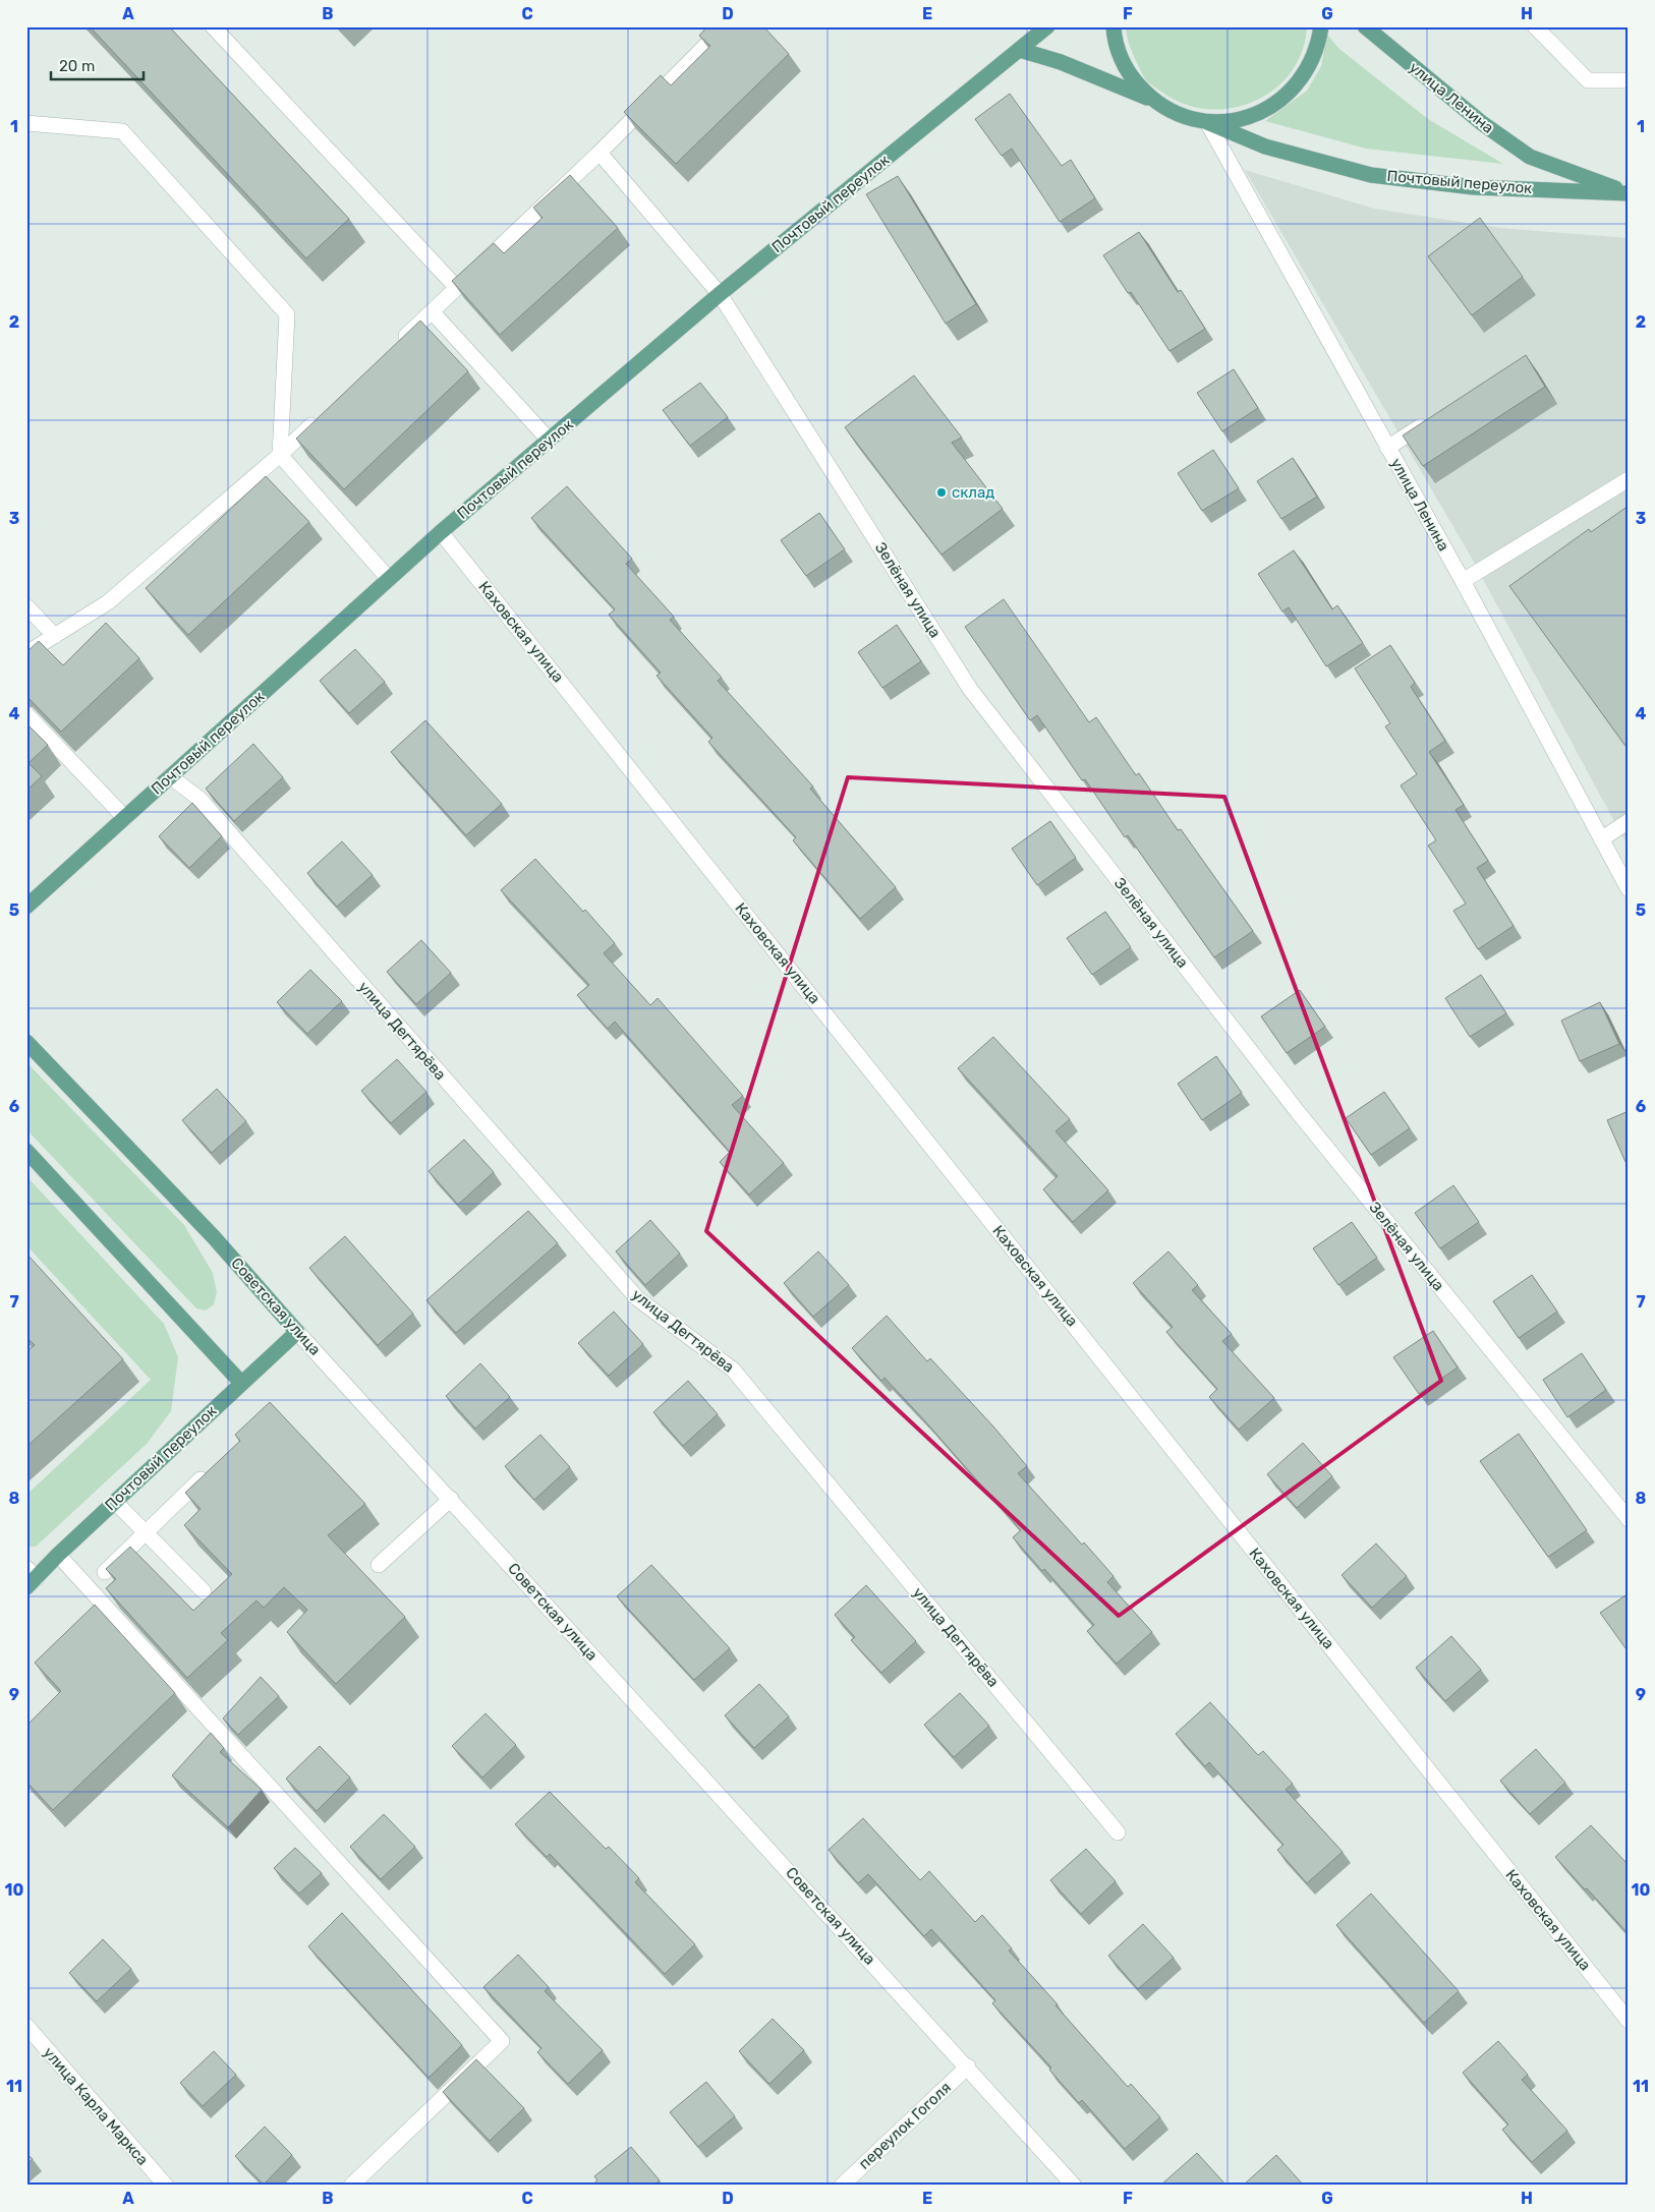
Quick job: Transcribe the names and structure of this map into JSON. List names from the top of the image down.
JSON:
{
  "streets": {
    "main road": ["улица Ленина", "Почтовый переулок", "Советская улица"],
    "street": [
      "Зелёная улица",
      "Каховская улица",
      "улица Дегтярёва",
      "улица Карла Маркса",
      "переулок Гоголя"
    ]
  },
  "crossings": [
    ["улица Ленина", "Почтовый переулок"],
    ["Почтовый переулок", "Зелёная улица"],
    ["Почтовый переулок", "Каховская улица"],
    ["Почтовый переулок", "улица Дегтярёва"],
    ["Почтовый переулок", "Советская улица"],
    ["Советская улица", "переулок Гоголя"]
  ],
  "places": ["склад"],
  "scale_bar": "20 m",
  "grid": {
    "columns": [
      "A",
      "B",
      "C",
      "D",
      "E",
      "F",
      "G",
      "H"
    ],
    "rows": [
      "1",
      "2",
      "3",
      "4",
      "5",
      "6",
      "7",
      "8",
      "9",
      "10",
      "11"
    ]
  }
}
